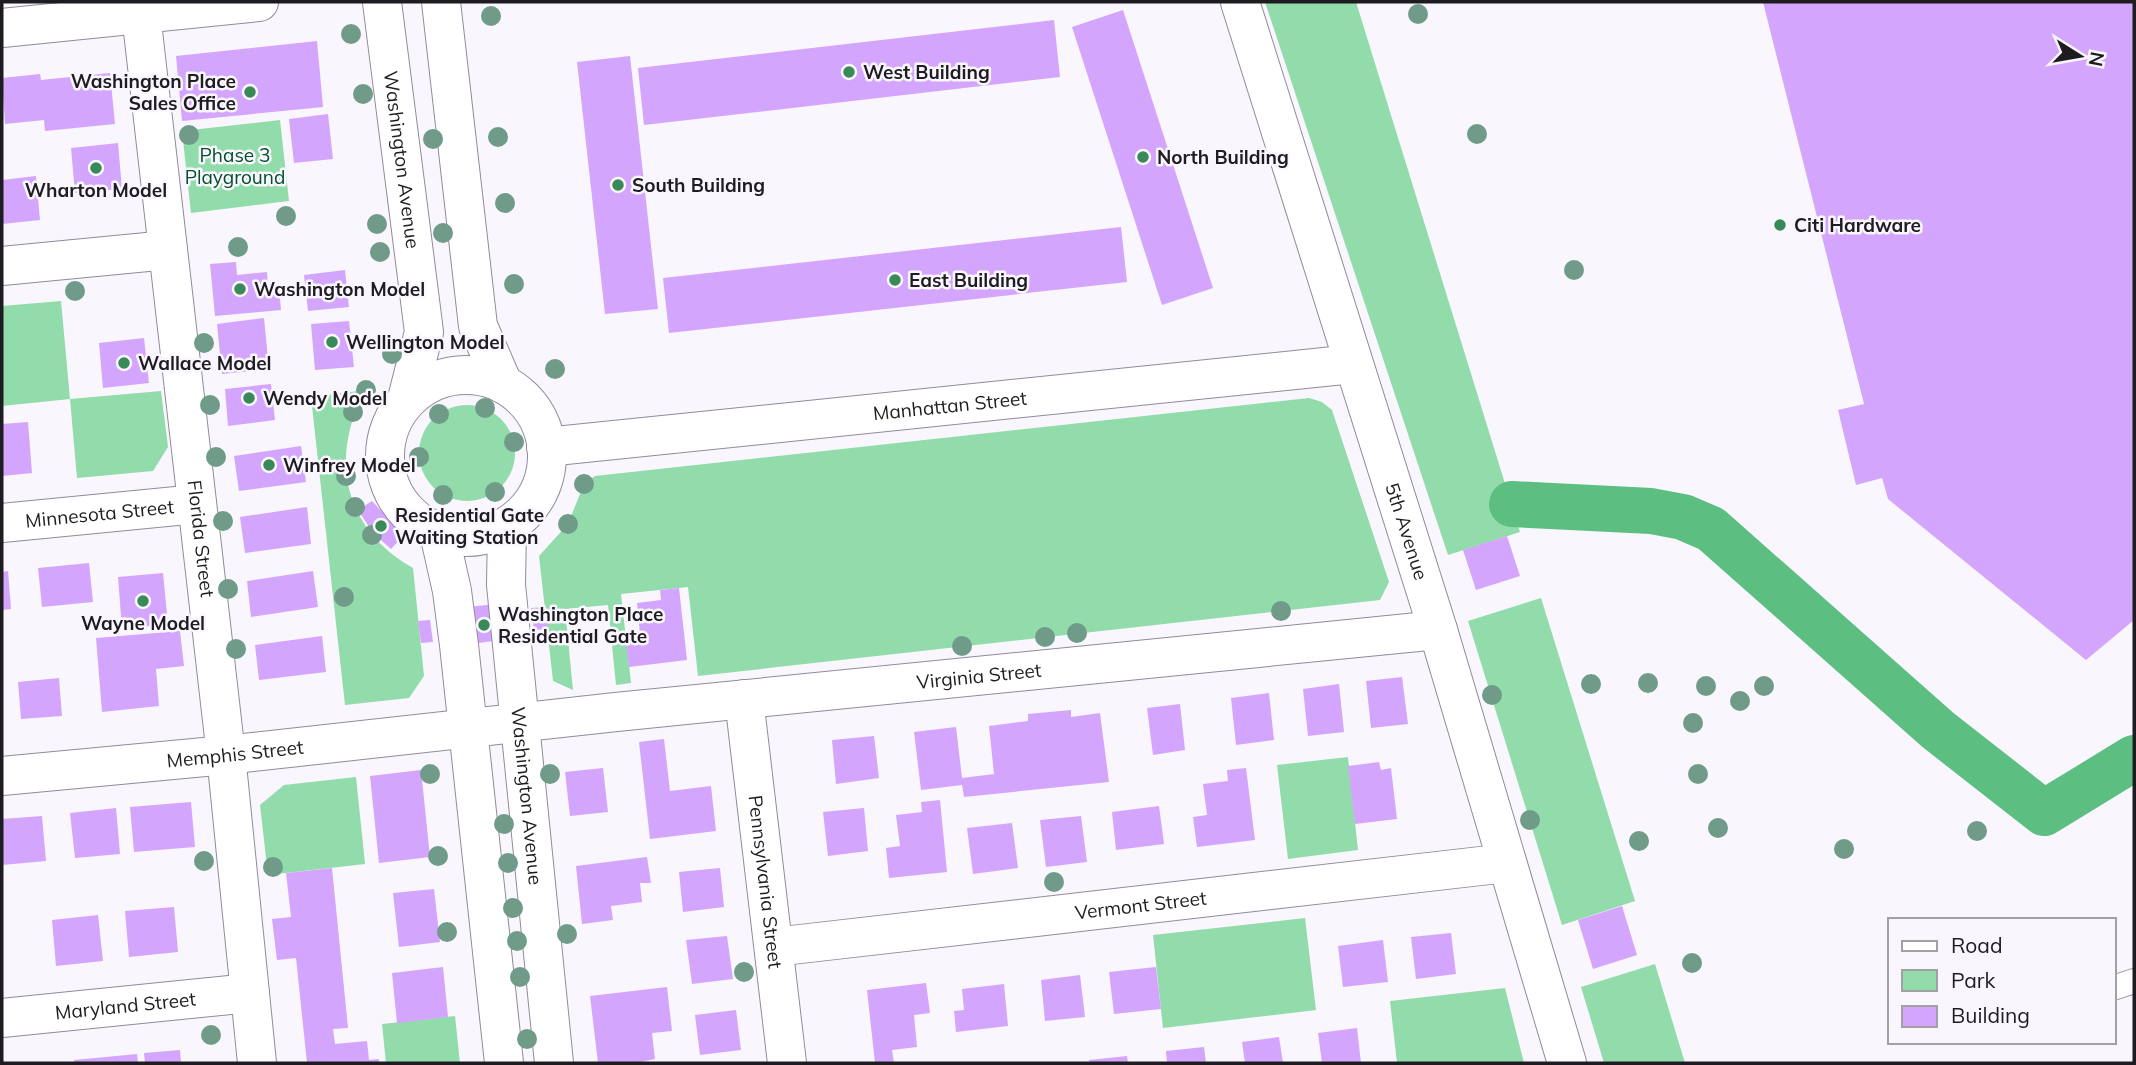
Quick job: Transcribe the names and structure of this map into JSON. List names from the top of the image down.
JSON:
{
  "streets": {
    "street": [
      "Washington Avenue",
      "Manhattan Street",
      "Minnesota Street",
      "5th Avenue",
      "Florida Street",
      "Virginia Street",
      "Memphis Street",
      "Pennsylvania Street",
      "Vermont Street",
      "Maryland Street"
    ]
  },
  "crossings": [
    ["Washington Avenue", "Manhattan Street"],
    ["Washington Avenue", "Virginia Street"],
    ["Washington Avenue", "Memphis Street"],
    ["Manhattan Street", "5th Avenue"],
    ["Minnesota Street", "Florida Street"],
    ["5th Avenue", "Virginia Street"],
    ["5th Avenue", "Vermont Street"],
    ["Florida Street", "Memphis Street"],
    ["Florida Street", "Maryland Street"],
    ["Virginia Street", "Memphis Street"],
    ["Virginia Street", "Pennsylvania Street"],
    ["Pennsylvania Street", "Vermont Street"]
  ],
  "parks": ["Phase 3 Playground"],
  "places": [
    "West Building",
    "Washington Place Sales Office",
    "North Building",
    "Wharton Model",
    "South Building",
    "Citi Hardware",
    "East Building",
    "Washington Model",
    "Wellington Model",
    "Wallace Model",
    "Wendy Model",
    "Winfrey Model",
    "Residential Gate Waiting Station",
    "Wayne Model",
    "Washington Place Residential Gate"
  ],
  "legend": ["Road", "Park", "Building"],
  "north": "right"
}
